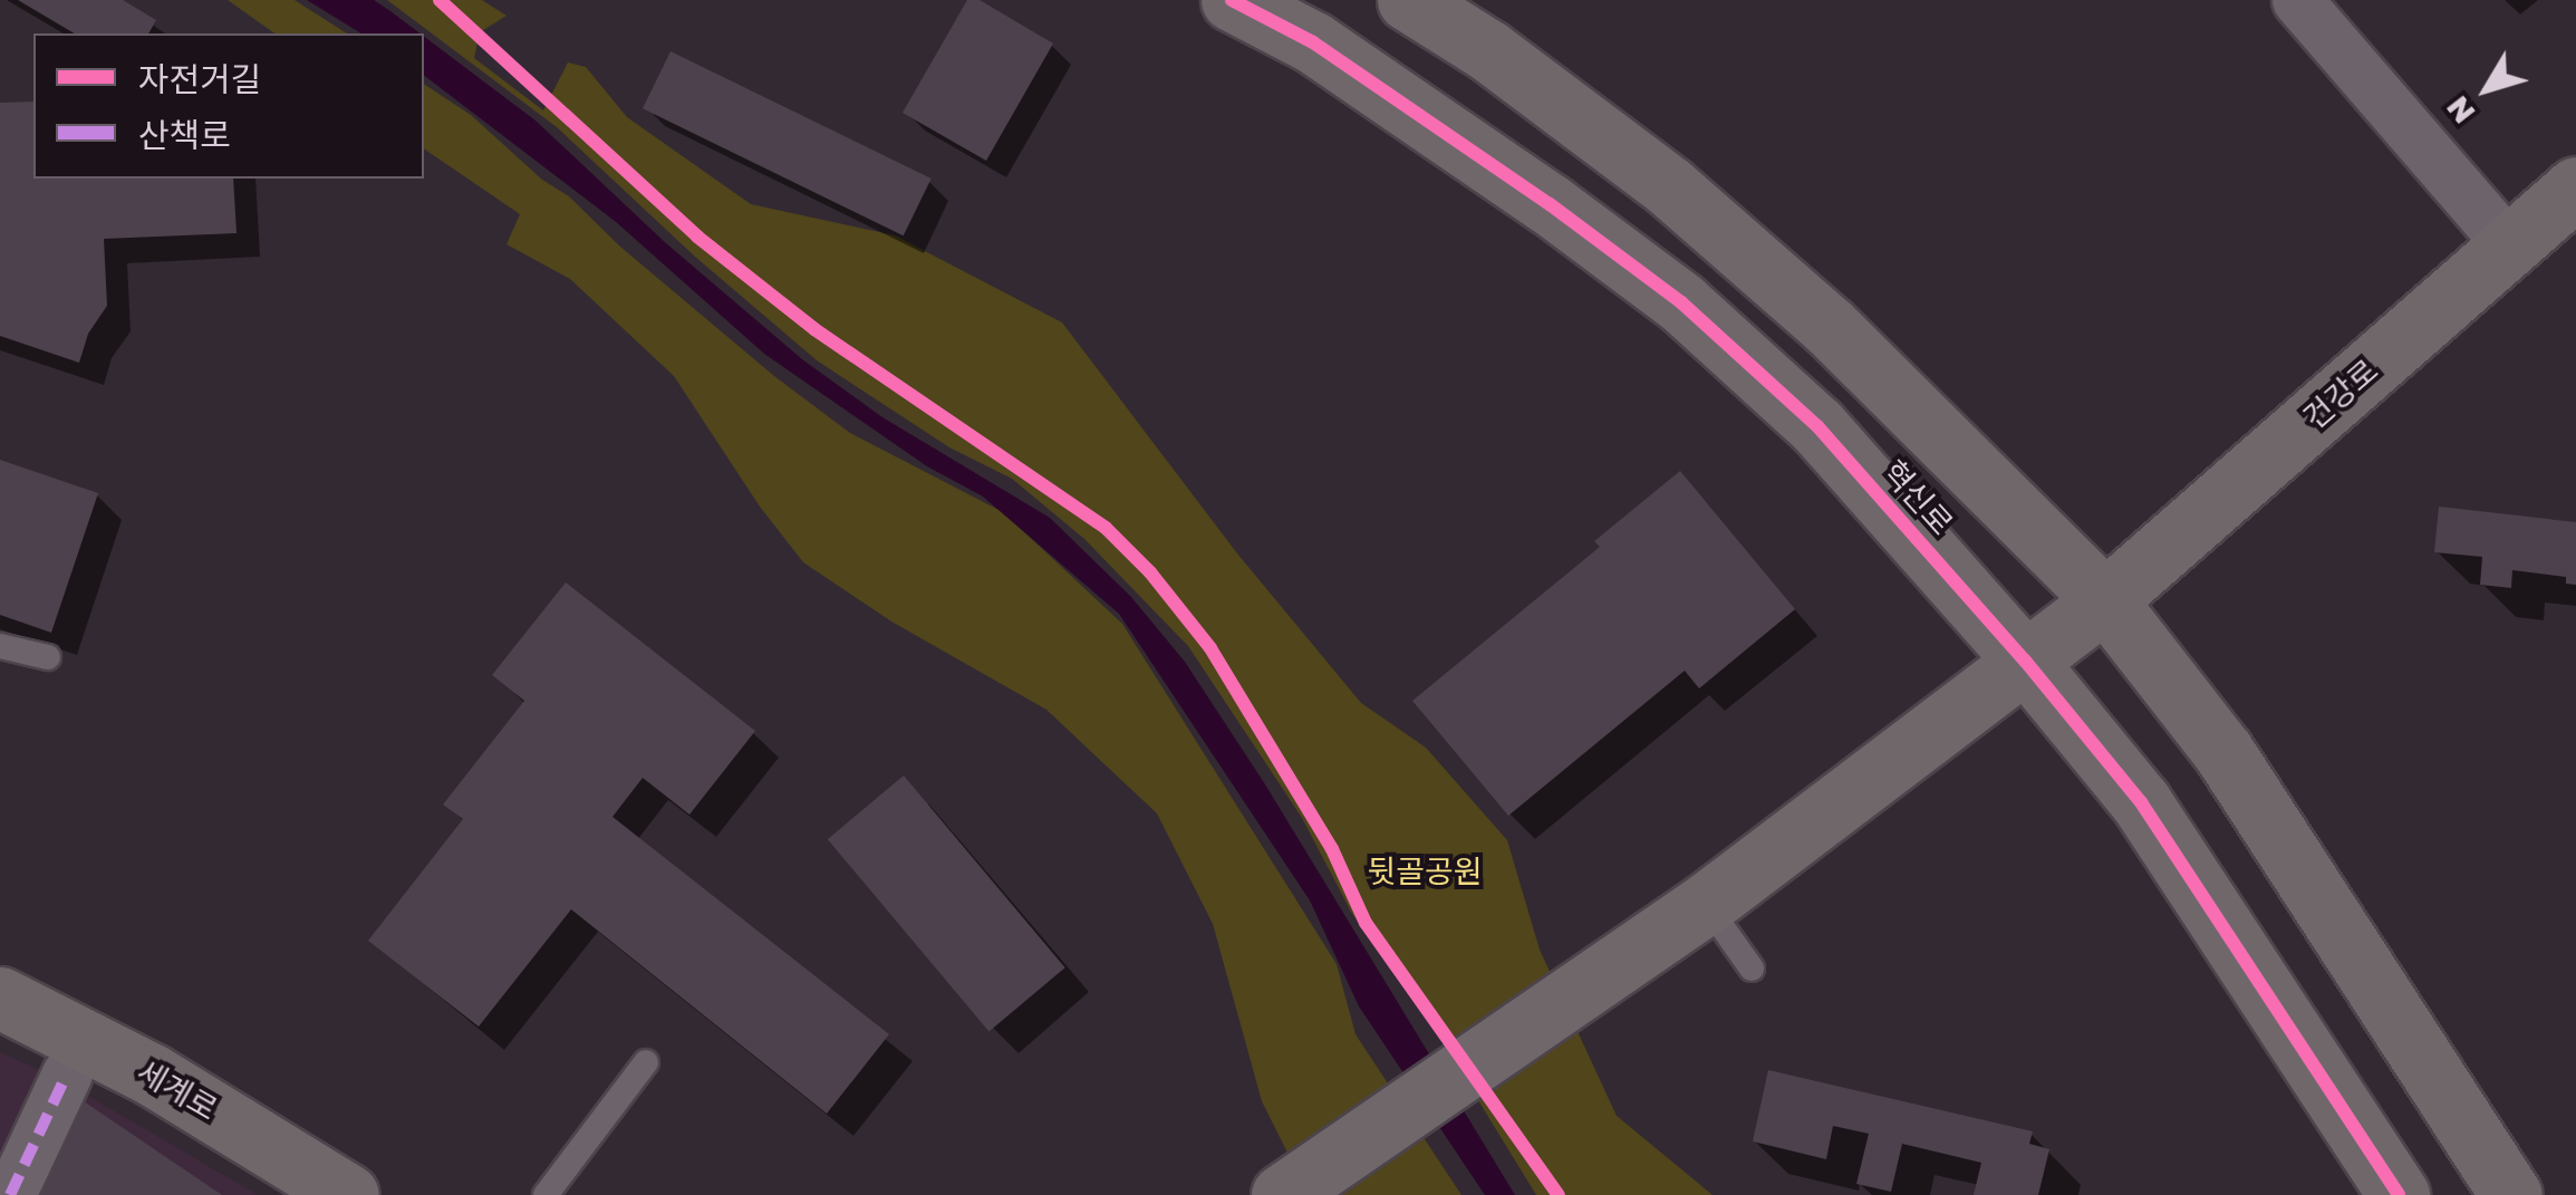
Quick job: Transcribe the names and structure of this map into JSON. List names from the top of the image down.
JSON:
{
  "streets": {
    "street": ["건강로", "혁신로", "세계로"]
  },
  "crossings": [
    ["건강로", "혁신로"]
  ],
  "parks": ["뒷골공원"],
  "legend": ["자전거길", "산책로"],
  "north": "bottom left"
}
